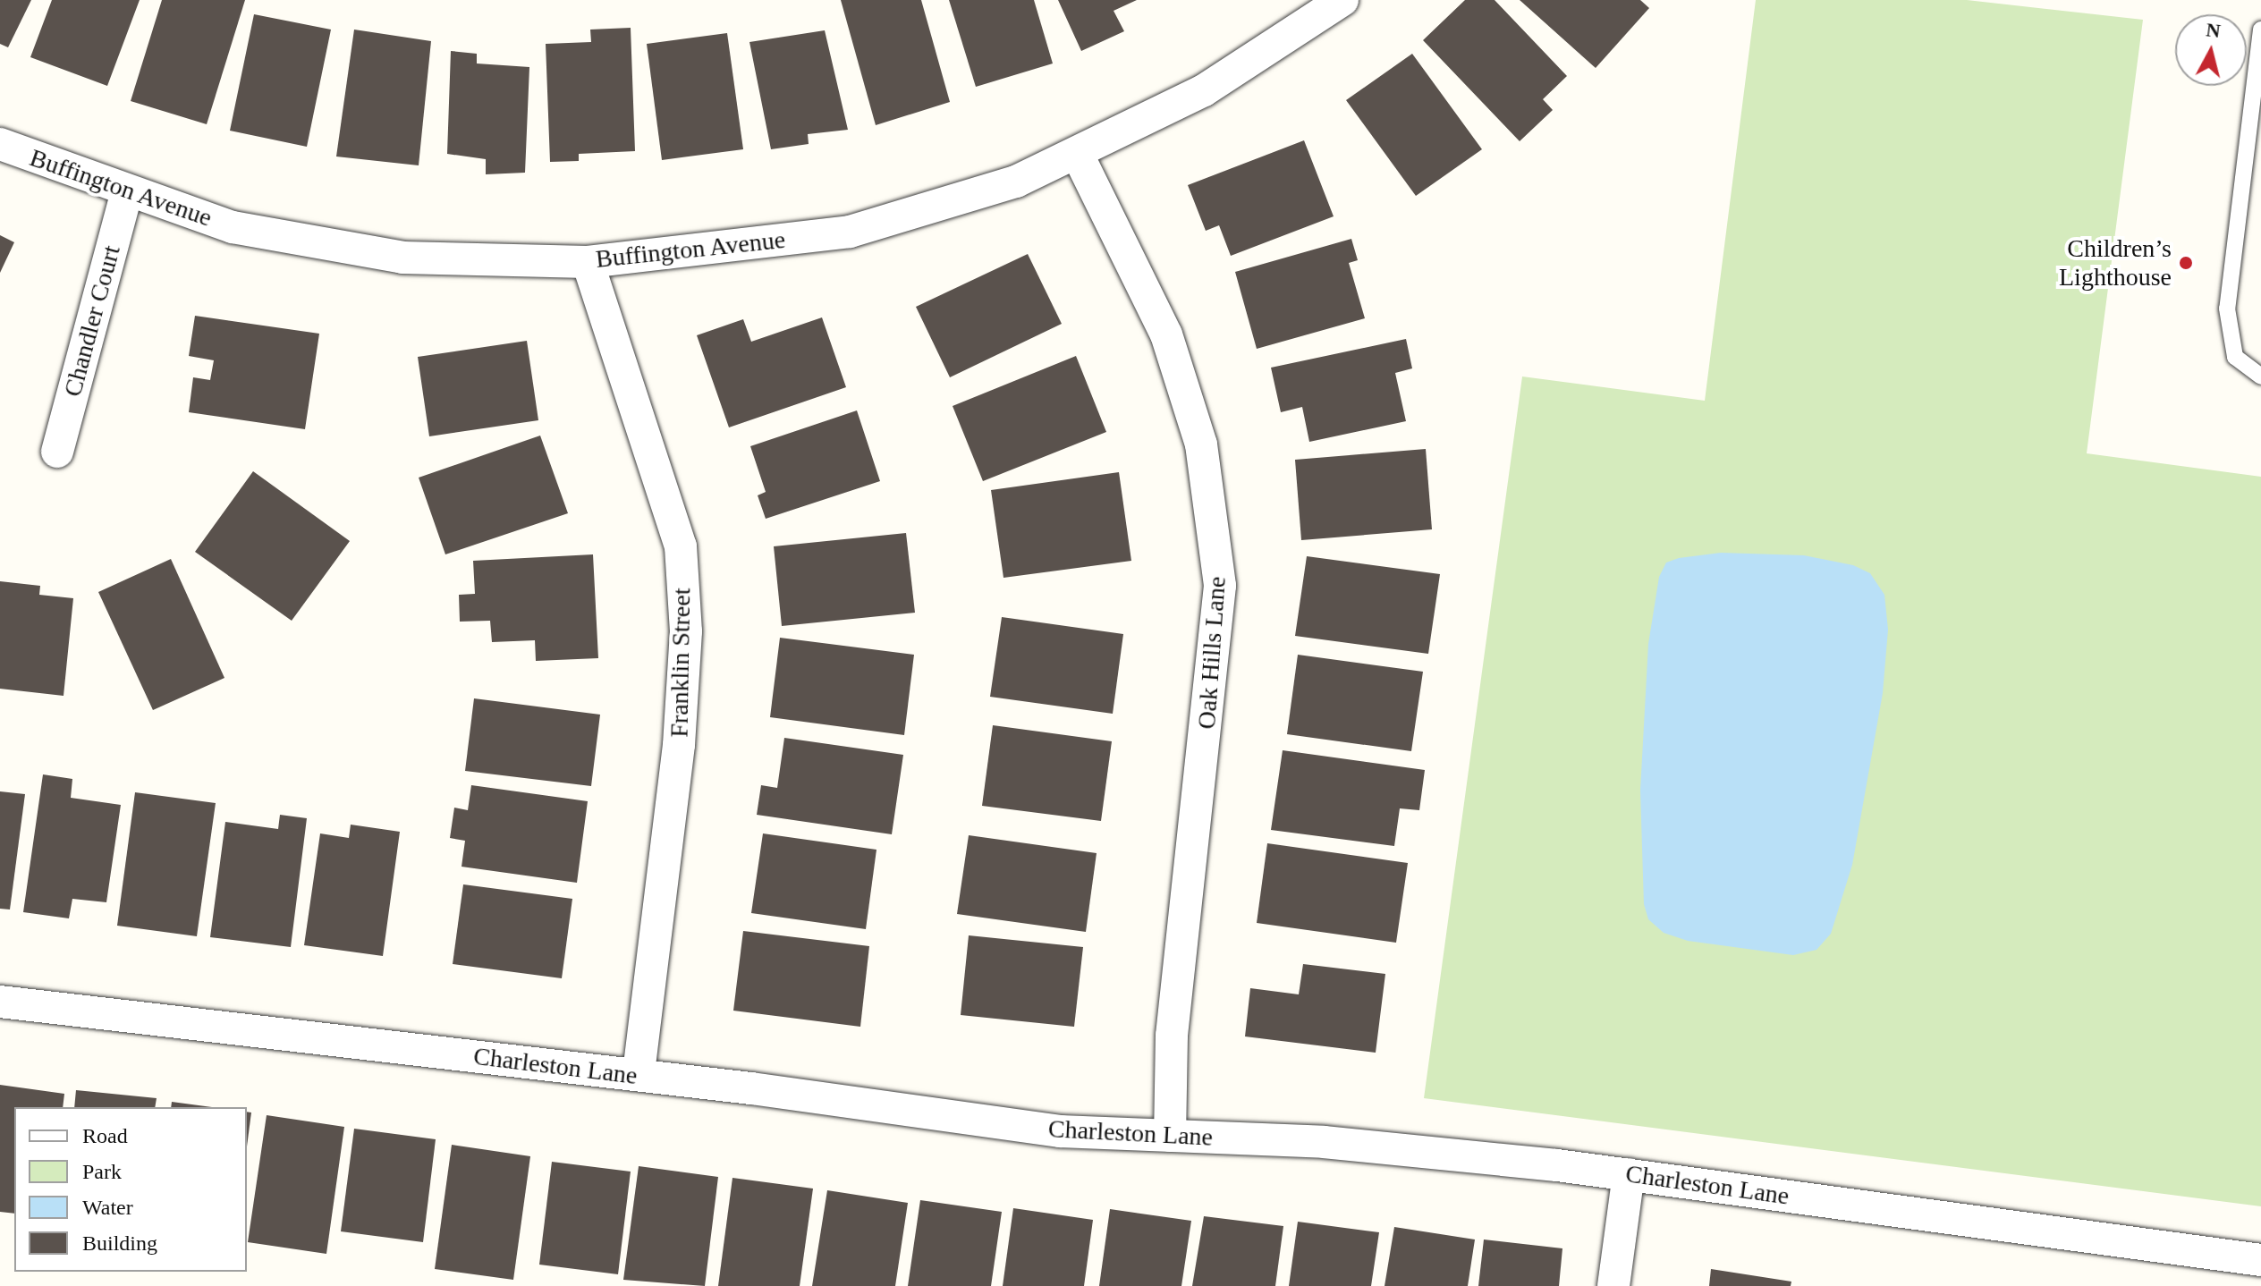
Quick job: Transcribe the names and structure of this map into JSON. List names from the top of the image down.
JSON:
{
  "streets": {
    "street": [
      "Buffington Avenue",
      "Chandler Court",
      "Oak Hills Lane",
      "Franklin Street",
      "Charleston Lane"
    ]
  },
  "crossings": [
    ["Buffington Avenue", "Chandler Court"],
    ["Buffington Avenue", "Oak Hills Lane"],
    ["Buffington Avenue", "Franklin Street"],
    ["Oak Hills Lane", "Charleston Lane"],
    ["Franklin Street", "Charleston Lane"]
  ],
  "places": ["Children’s Lighthouse"],
  "legend": [
    "Road",
    "Park",
    "Water",
    "Building"
  ],
  "north": "top"
}
